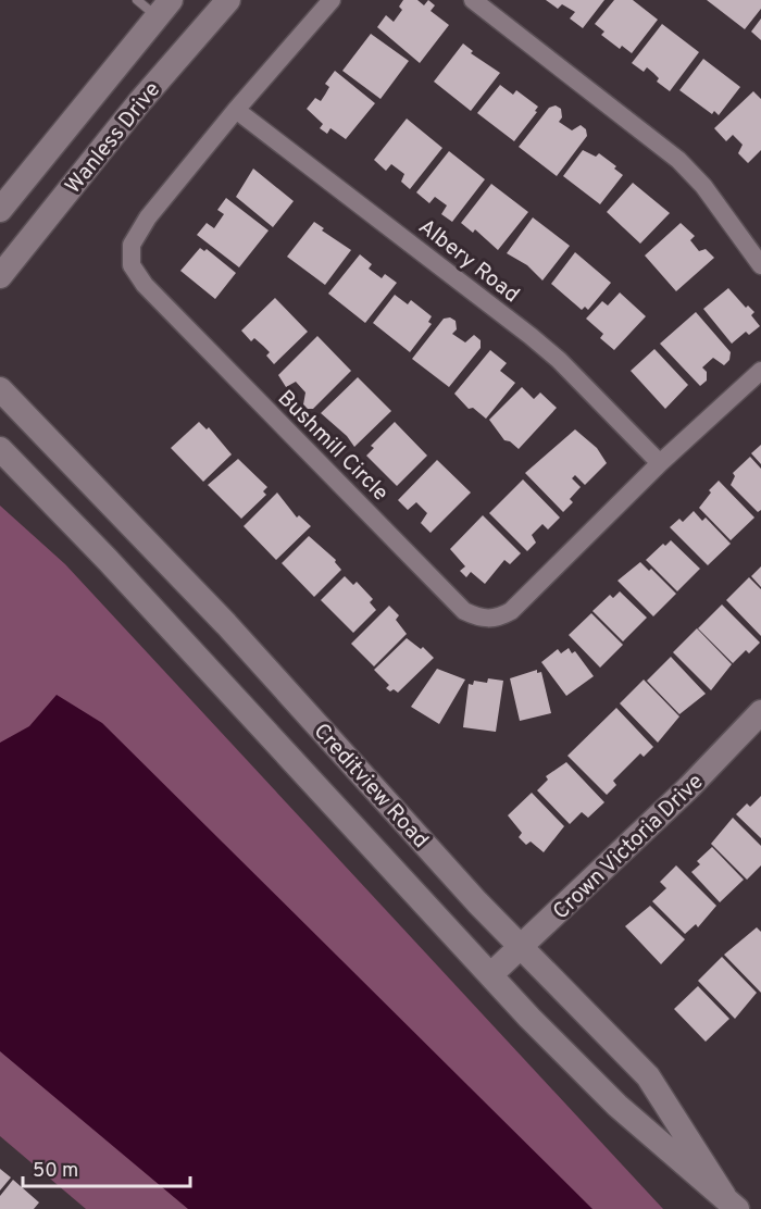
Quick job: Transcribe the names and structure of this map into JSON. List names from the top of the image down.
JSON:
{
  "streets": {
    "main road": ["Wanless Drive", "Creditview Road", "Crown Victoria Drive"],
    "street": ["Albery Road", "Bushmill Circle"]
  },
  "crossings": [
    ["Albery Road", "Bushmill Circle"],
    ["Creditview Road", "Crown Victoria Drive"]
  ],
  "scale_bar": "50 m"
}
